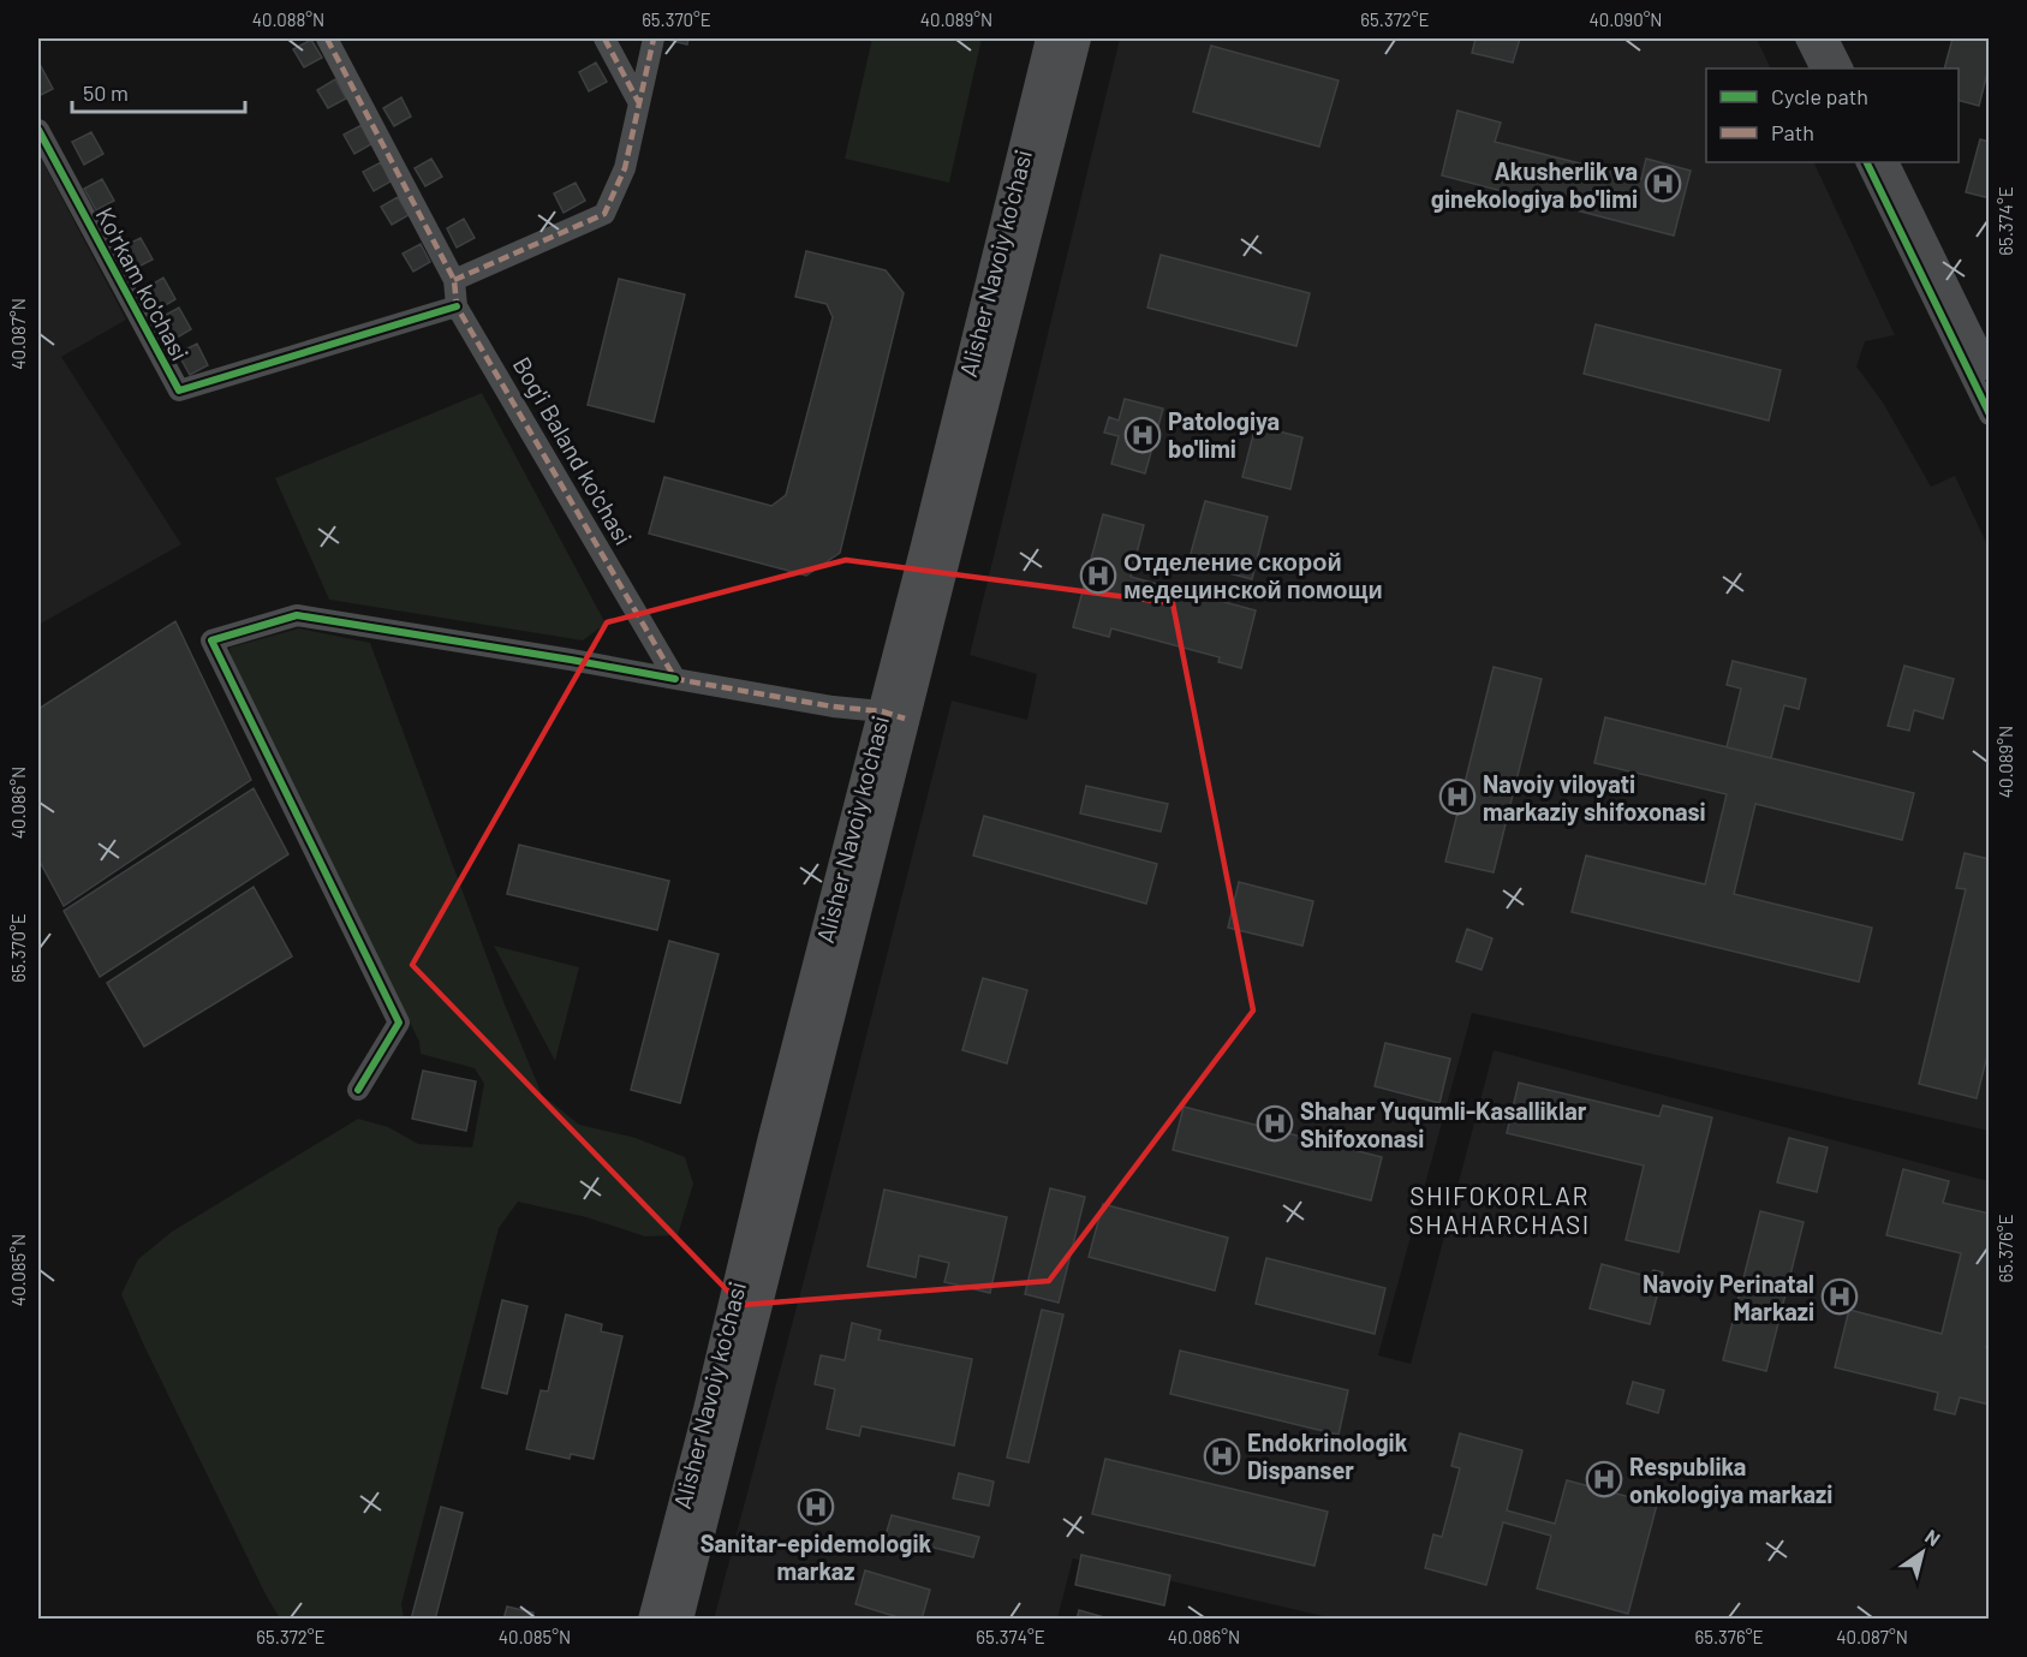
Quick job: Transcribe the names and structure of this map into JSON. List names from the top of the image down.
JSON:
{
  "streets": {
    "main road": ["Alisher Navoiy ko'chasi"],
    "street": ["Ko'rkam ko'chasi", "Bog'i Baland ko'chasi"]
  },
  "crossings": [
    ["Ko'rkam ko'chasi", "Bog'i Baland ko'chasi"]
  ],
  "districts": ["SHIFOKORLAR SHAHARCHASI"],
  "places": {
    "hospital": [
      "Akusherlik va ginekologiya bo'limi",
      "Patologiya bo'limi",
      "Отделение скорой медецинской помощи",
      "Navoiy viloyati markaziy shifoxonasi",
      "Shahar Yuqumli-Kasalliklar Shifoxonasi",
      "Navoiy Perinatal Markazi",
      "Endokrinologik Dispanser",
      "Respublika onkologiya markazi",
      "Sanitar-epidemologik markaz"
    ]
  },
  "legend": ["Cycle path", "Path"],
  "scale_bar": "50 m",
  "north": "top right",
  "coordinates": [
    "40.088°N",
    "65.370°E",
    "40.089°N",
    "65.372°E",
    "40.090°N",
    "65.374°E",
    "40.087°N",
    "40.086°N",
    "65.376°E",
    "40.085°N"
  ]
}
